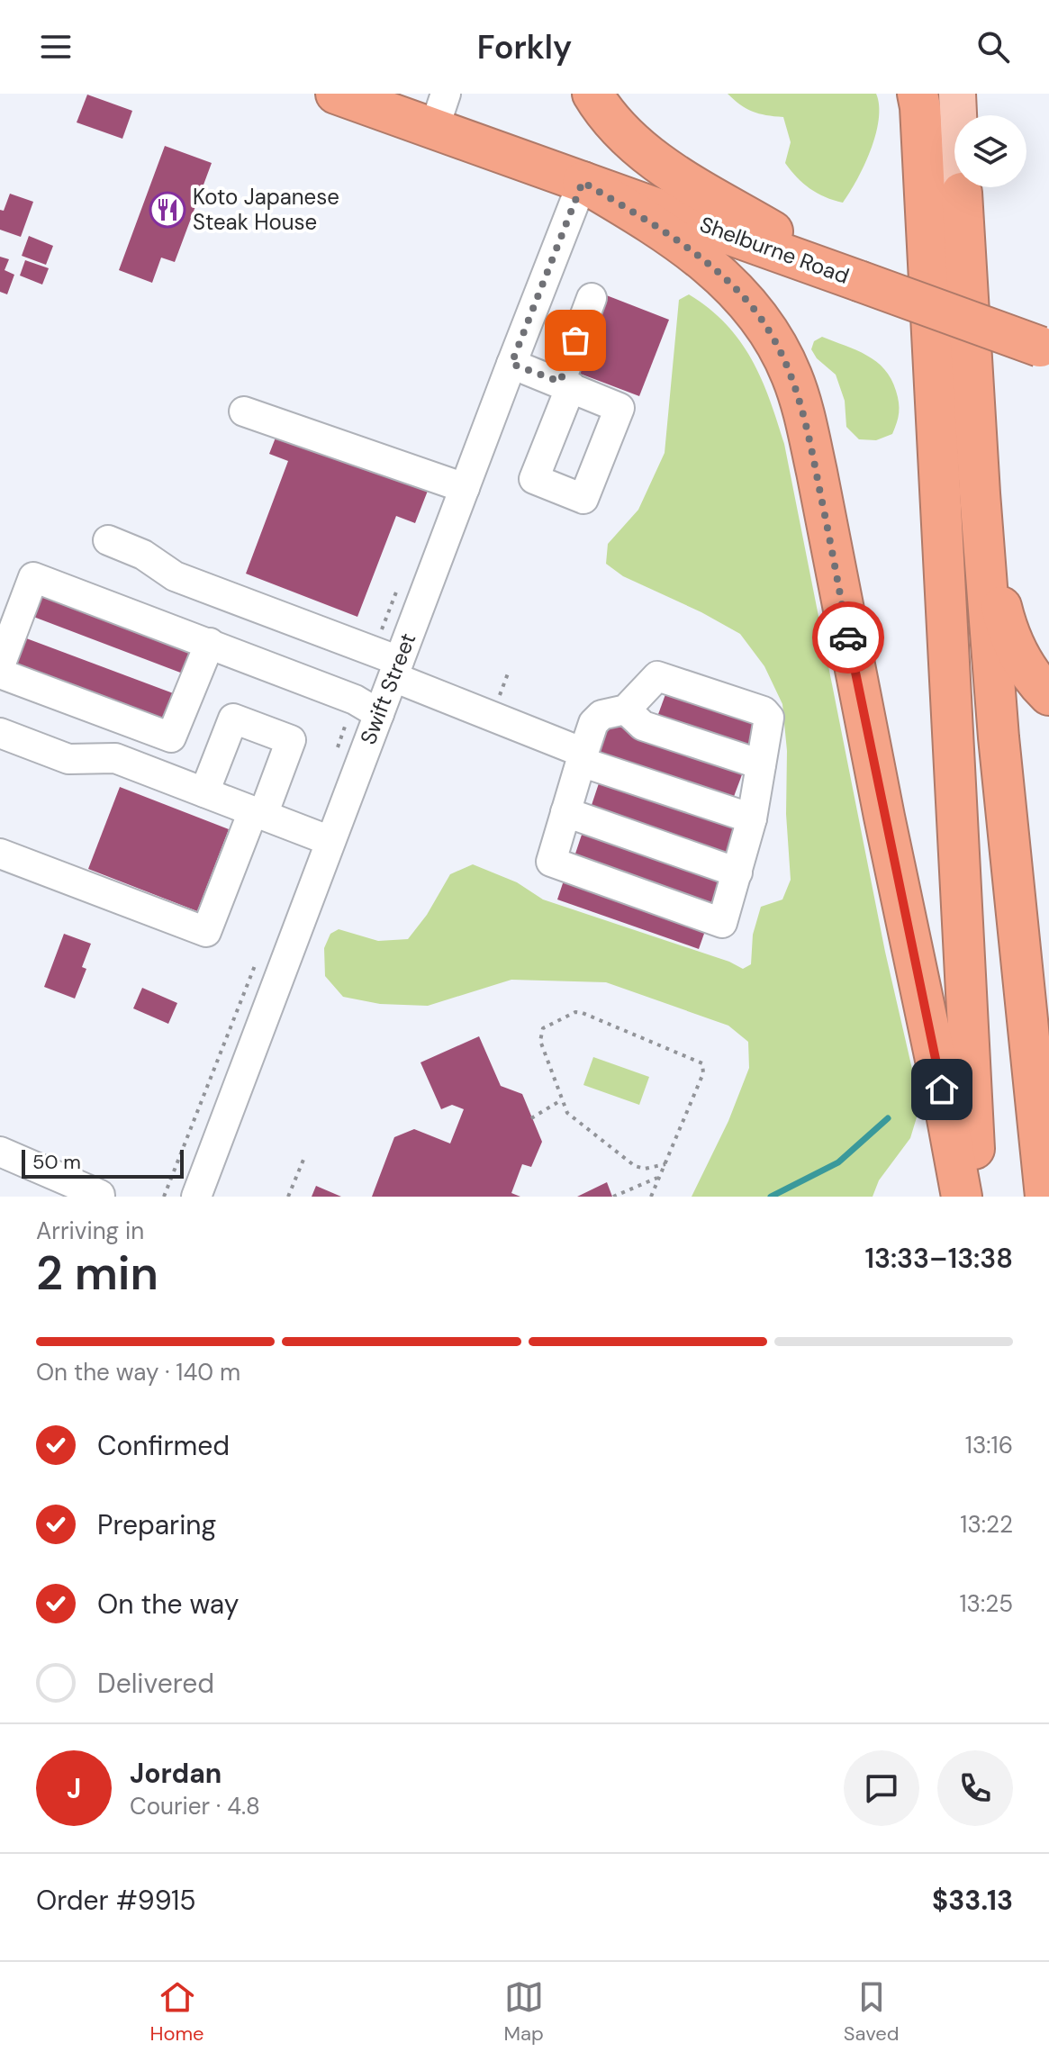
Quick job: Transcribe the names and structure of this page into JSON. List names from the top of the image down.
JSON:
{
  "streets": {
    "highway": ["Shelburne Road"],
    "street": ["Swift Street"]
  },
  "crossings": [
    ["Shelburne Road", "Swift Street"]
  ],
  "places": {
    "restaurant": ["Koto Japanese Steak House"]
  },
  "scale_bar": "50 m",
  "page": {
    "header": "Forkly",
    "scale": "50 m",
    "heading": ["2 min", "Arriving in", "13:33–13:38"],
    "panel": [
      "Jordan",
      "Courier · 4.8",
      "Order #9915",
      "$33.13"
    ],
    "bar": "On the way · 140 m",
    "list": [
      ["Confirmed", "13:16"],
      ["Preparing", "13:22"],
      ["On the way", "13:25"],
      "Delivered"
    ],
    "round": "J",
    "tabs": ["Home", "Map", "Saved"]
  }
}
